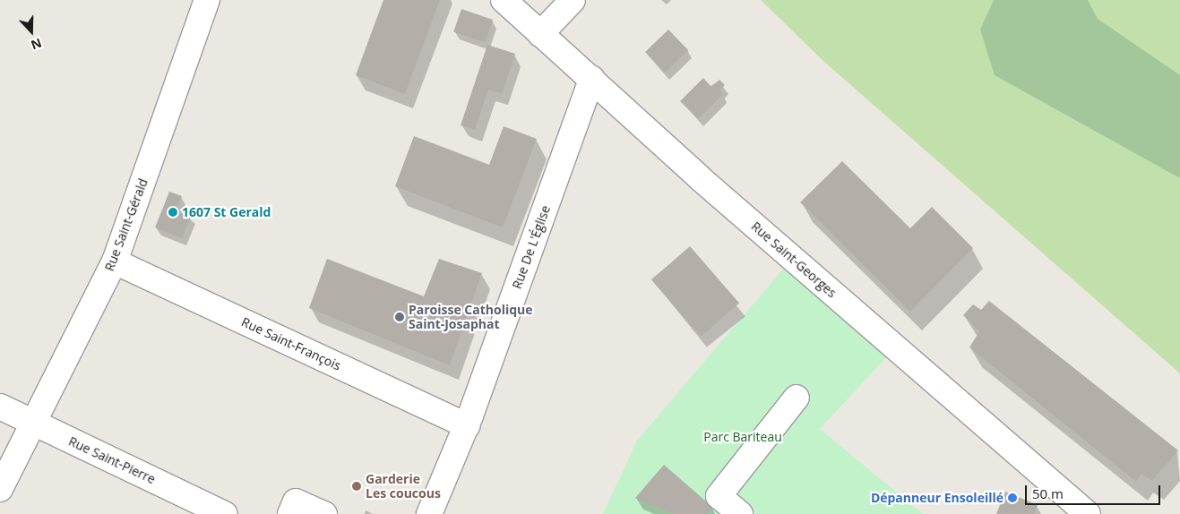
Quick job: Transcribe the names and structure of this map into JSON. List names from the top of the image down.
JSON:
{
  "streets": {
    "street": [
      "Rue Saint-Gérald",
      "Rue De L'Église",
      "Rue Saint-Georges",
      "Rue Saint-François",
      "Rue Saint-Pierre"
    ]
  },
  "crossings": [
    ["Rue Saint-Gérald", "Rue Saint-François"],
    ["Rue Saint-Gérald", "Rue Saint-Pierre"],
    ["Rue De L'Église", "Rue Saint-Georges"],
    ["Rue De L'Église", "Rue Saint-François"]
  ],
  "parks": ["Parc Bariteau"],
  "places": [
    "1607 St Gerald",
    "Paroisse Catholique Saint-Josaphat",
    "Garderie Les coucous",
    "Dépanneur Ensoleillé"
  ],
  "scale_bar": "50 m",
  "north": "bottom"
}
